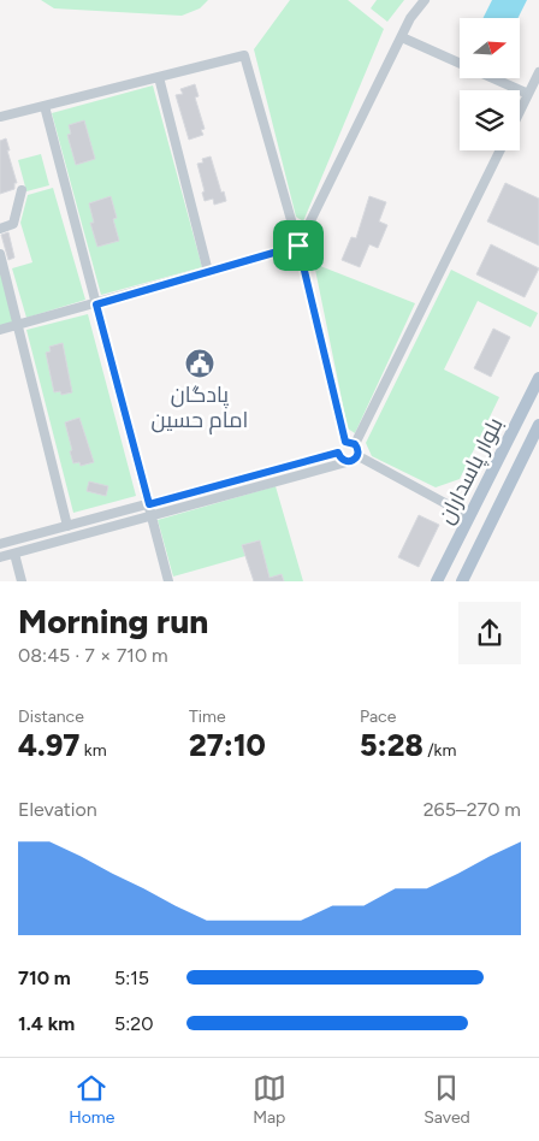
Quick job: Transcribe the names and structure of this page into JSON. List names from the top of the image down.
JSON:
{
  "streets": {
    "main road": ["بلوار پاسداران"]
  },
  "places": {
    "public building": ["پادگان امام حسین"]
  },
  "north": "right",
  "page": {
    "heading": ["Morning run", "08:45 · 7 × 710 m"],
    "stats": [
      ["Distance", "4.97 km"],
      ["Time", "27:10"],
      ["Pace", "5:28 /km"]
    ],
    "chart": ["Elevation", "265–270 m"],
    "list": [
      {
        "name": "710 m",
        "note": "5:15"
      },
      {
        "name": "1.4 km",
        "note": "5:20"
      }
    ],
    "tabs": ["Home", "Map", "Saved"]
  }
}
